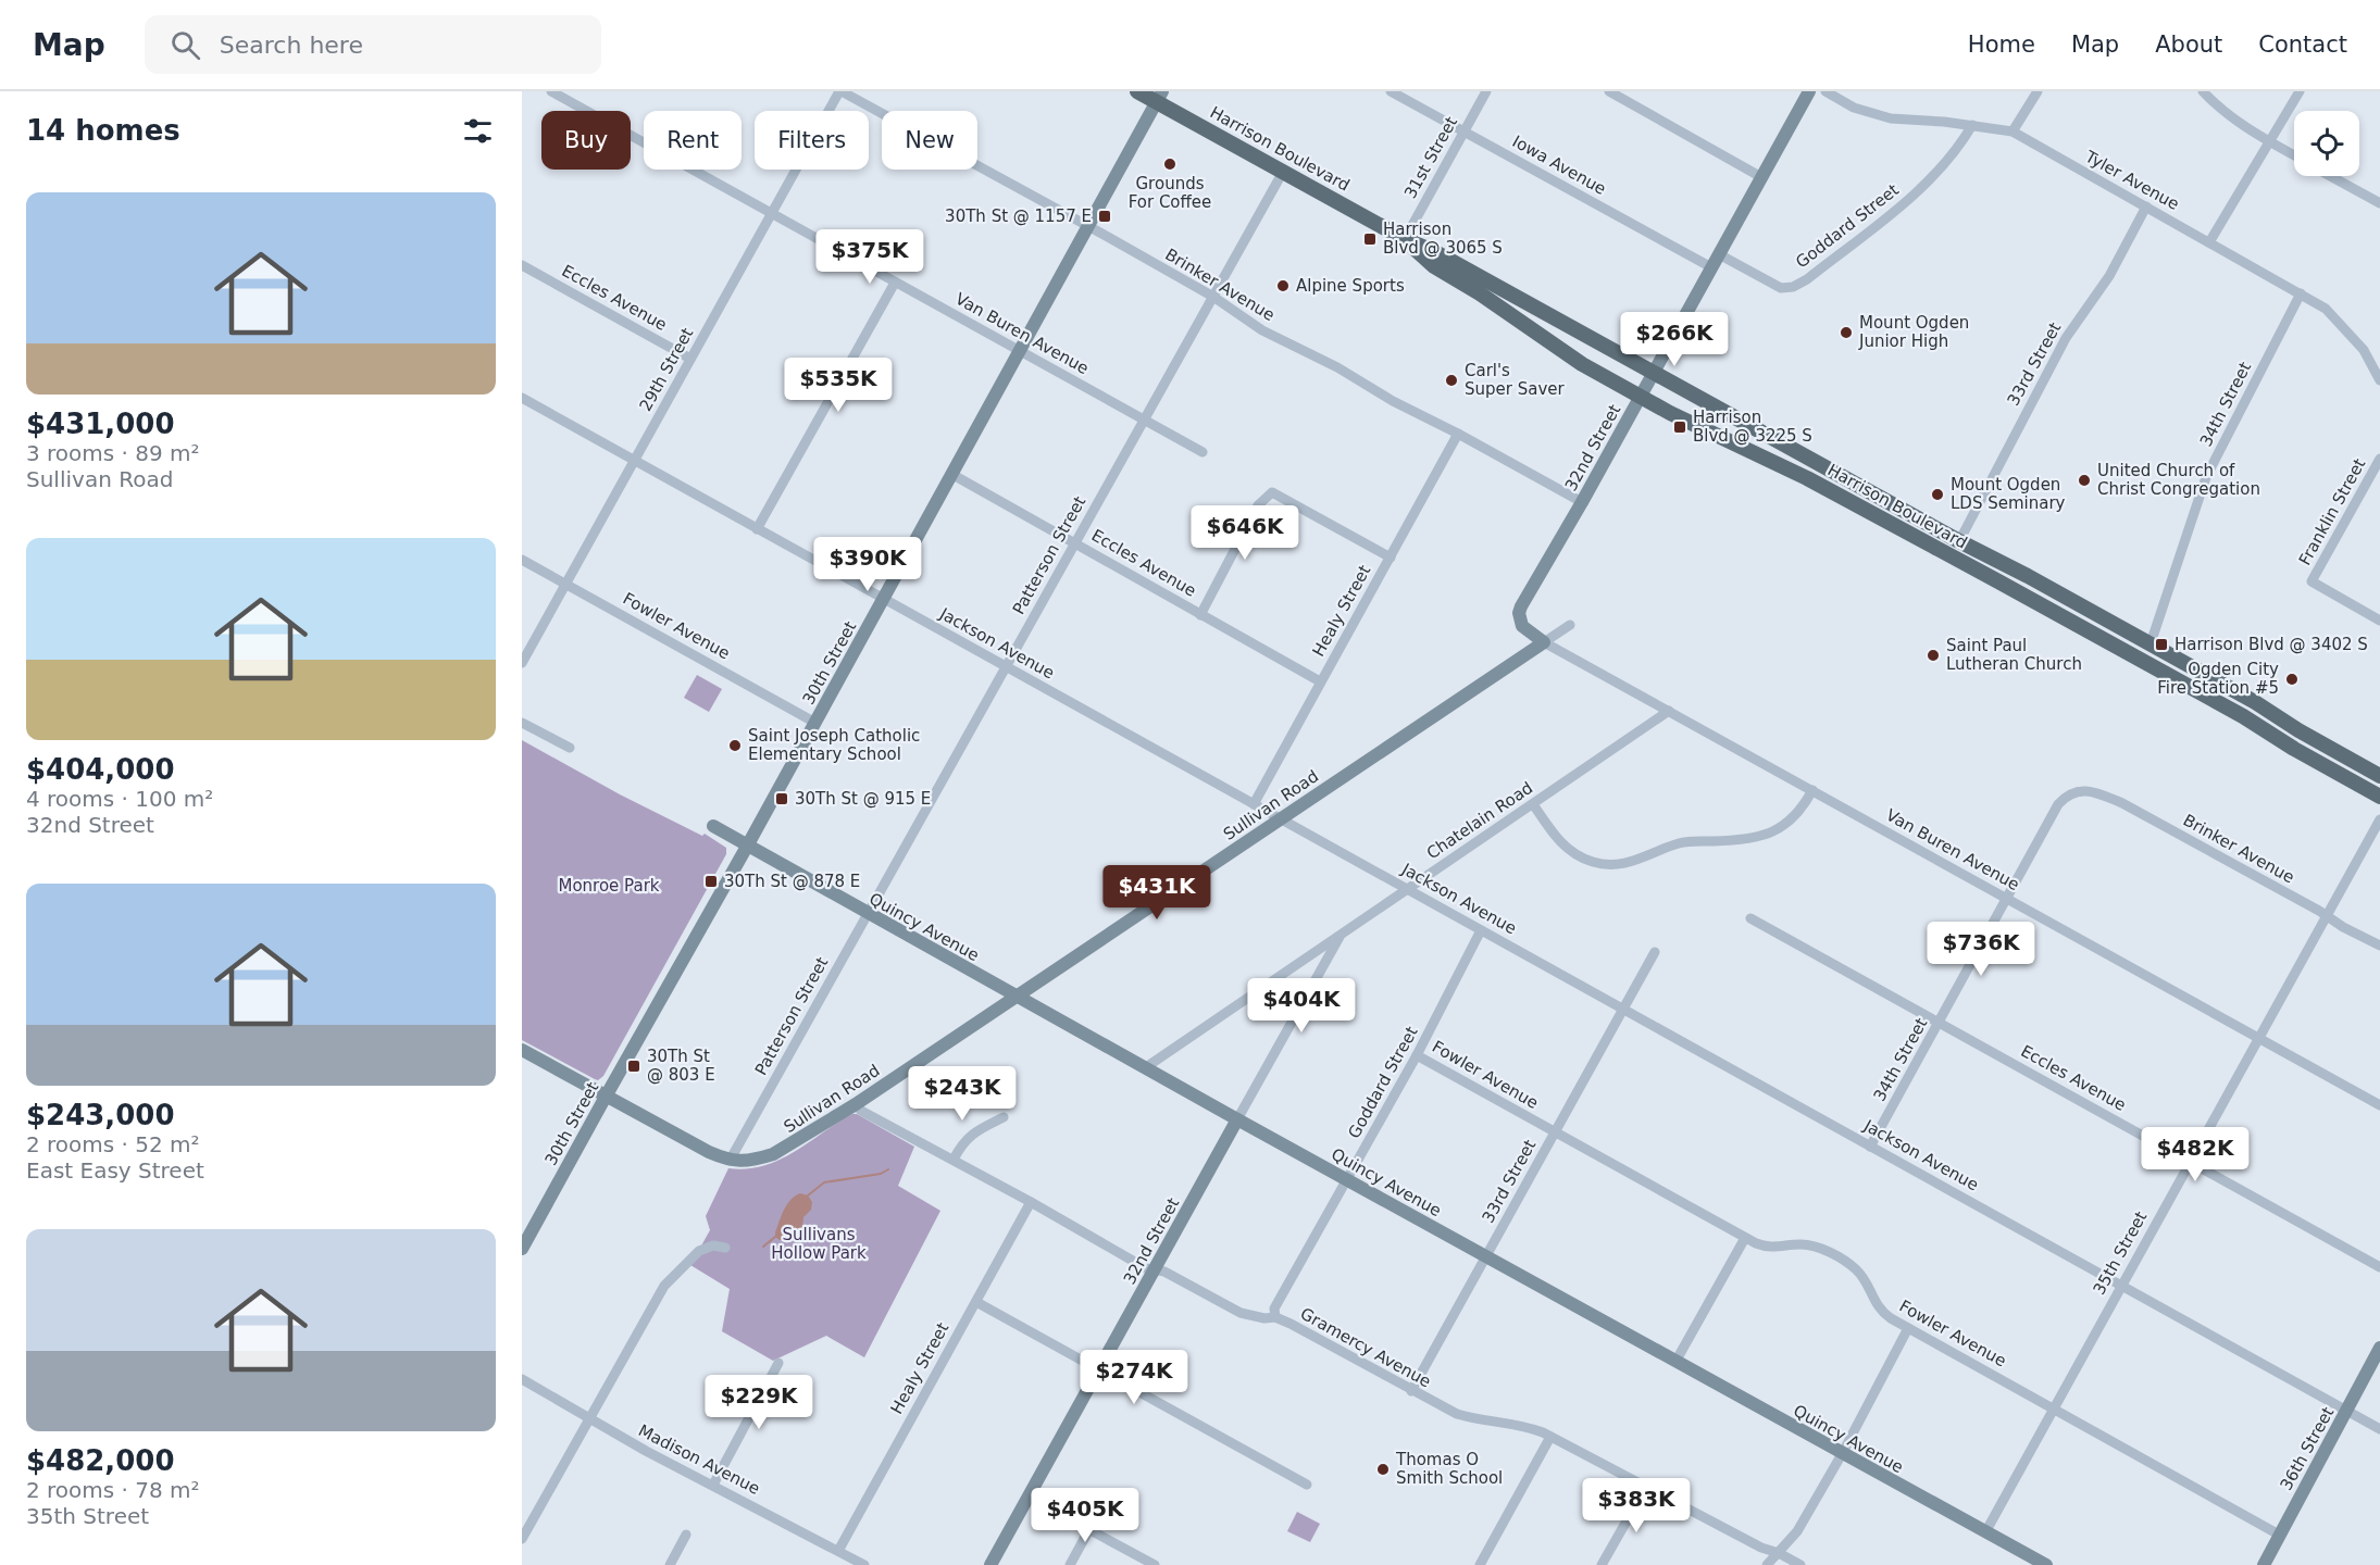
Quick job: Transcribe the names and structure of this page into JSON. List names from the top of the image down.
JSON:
{
  "streets": {
    "main road": ["Harrison Boulevard"],
    "street": [
      "31st Street",
      "Iowa Avenue",
      "Tyler Avenue",
      "Goddard Street",
      "Brinker Avenue",
      "Eccles Avenue",
      "Van Buren Avenue",
      "33rd Street",
      "29th Street",
      "34th Street",
      "32nd Street",
      "Franklin Street",
      "Patterson Street",
      "Healy Street",
      "Fowler Avenue",
      "Jackson Avenue",
      "30th Street",
      "Sullivan Road",
      "Chatelain Road",
      "Quincy Avenue",
      "35th Street",
      "Gramercy Avenue",
      "36th Street",
      "Madison Avenue"
    ]
  },
  "crossings": [
    ["Harrison Boulevard", "31st Street"],
    ["Harrison Boulevard", "33rd Street"],
    ["Harrison Boulevard", "34th Street"],
    ["Harrison Boulevard", "32nd Street"],
    ["Harrison Boulevard", "Patterson Street"],
    ["Harrison Boulevard", "30th Street"],
    ["31st Street", "Iowa Avenue"],
    ["Iowa Avenue", "32nd Street"],
    ["Tyler Avenue", "Goddard Street"],
    ["Tyler Avenue", "33rd Street"],
    ["Tyler Avenue", "34th Street"],
    ["Goddard Street", "32nd Street"],
    ["Goddard Street", "Fowler Avenue"],
    ["Goddard Street", "Jackson Avenue"],
    ["Goddard Street", "Quincy Avenue"],
    ["Goddard Street", "Gramercy Avenue"],
    ["Brinker Avenue", "29th Street"],
    ["Brinker Avenue", "34th Street"],
    ["Brinker Avenue", "32nd Street"],
    ["Brinker Avenue", "Patterson Street"],
    ["Brinker Avenue", "Healy Street"],
    ["Brinker Avenue", "30th Street"],
    ["Brinker Avenue", "35th Street"],
    ["Eccles Avenue", "29th Street"],
    ["Eccles Avenue", "34th Street"],
    ["Eccles Avenue", "Patterson Street"],
    ["Eccles Avenue", "Healy Street"],
    ["Eccles Avenue", "30th Street"],
    ["Eccles Avenue", "35th Street"],
    ["Van Buren Avenue", "29th Street"],
    ["Van Buren Avenue", "34th Street"],
    ["Van Buren Avenue", "32nd Street"],
    ["Van Buren Avenue", "Patterson Street"],
    ["Van Buren Avenue", "30th Street"],
    ["Van Buren Avenue", "Sullivan Road"],
    ["Van Buren Avenue", "Chatelain Road"],
    ["Van Buren Avenue", "35th Street"],
    ["33rd Street", "Fowler Avenue"],
    ["33rd Street", "Jackson Avenue"],
    ["33rd Street", "Quincy Avenue"],
    ["33rd Street", "Gramercy Avenue"],
    ["29th Street", "Fowler Avenue"],
    ["29th Street", "Jackson Avenue"],
    ["34th Street", "Jackson Avenue"],
    ["32nd Street", "Sullivan Road"],
    ["32nd Street", "Chatelain Road"],
    ["32nd Street", "Quincy Avenue"],
    ["32nd Street", "Gramercy Avenue"],
    ["Patterson Street", "Jackson Avenue"],
    ["Patterson Street", "Sullivan Road"],
    ["Patterson Street", "Quincy Avenue"],
    ["Healy Street", "Jackson Avenue"],
    ["Healy Street", "Gramercy Avenue"],
    ["Healy Street", "Madison Avenue"],
    ["Fowler Avenue", "30th Street"],
    ["Fowler Avenue", "35th Street"],
    ["Fowler Avenue", "36th Street"],
    ["Jackson Avenue", "30th Street"],
    ["Jackson Avenue", "Sullivan Road"],
    ["Jackson Avenue", "Chatelain Road"],
    ["Jackson Avenue", "35th Street"],
    ["Jackson Avenue", "36th Street"],
    ["30th Street", "Quincy Avenue"],
    ["Sullivan Road", "Quincy Avenue"],
    ["Sullivan Road", "Gramercy Avenue"],
    ["Chatelain Road", "Quincy Avenue"],
    ["Quincy Avenue", "35th Street"]
  ],
  "parks": ["Monroe Park", "Sullivans Hollow Park"],
  "places": {
    "other": [
      "Grounds For Coffee",
      "Alpine Sports",
      "Mount Ogden Junior High",
      "Carl's Super Saver",
      "United Church of Christ Congregation",
      "Mount Ogden LDS Seminary",
      "Saint Paul Lutheran Church",
      "Ogden City Fire Station #5",
      "Saint Joseph Catholic Elementary School",
      "Thomas O Smith School"
    ],
    "transit": [
      "30Th St @ 1157 E",
      "Harrison Blvd @ 3065 S",
      "Harrison Blvd @ 3225 S",
      "Harrison Blvd @ 3402 S",
      "30Th St @ 915 E",
      "30Th St @ 878 E",
      "30Th St @ 803 E"
    ]
  },
  "page": {
    "header": "Map",
    "search": "Search here",
    "nav": [
      "Home",
      "Map",
      "About",
      "Contact"
    ],
    "heading": "14 homes",
    "chip": [
      "Buy",
      "Rent",
      "Filters",
      "New"
    ],
    "list": [
      {
        "name": "$431,000",
        "note": "3 rooms · 89 m² · Sullivan Road"
      },
      {
        "name": "$404,000",
        "note": "4 rooms · 100 m² · 32nd Street"
      },
      {
        "name": "$243,000",
        "note": "2 rooms · 52 m² · East Easy Street"
      },
      {
        "name": "$482,000",
        "note": "2 rooms · 78 m² · 35th Street"
      }
    ],
    "price": [
      "$375K",
      "$266K",
      "$535K",
      "$646K",
      "$390K",
      "$431K",
      "$736K",
      "$404K",
      "$243K",
      "$482K",
      "$274K",
      "$229K",
      "$383K",
      "$405K"
    ]
  }
}
